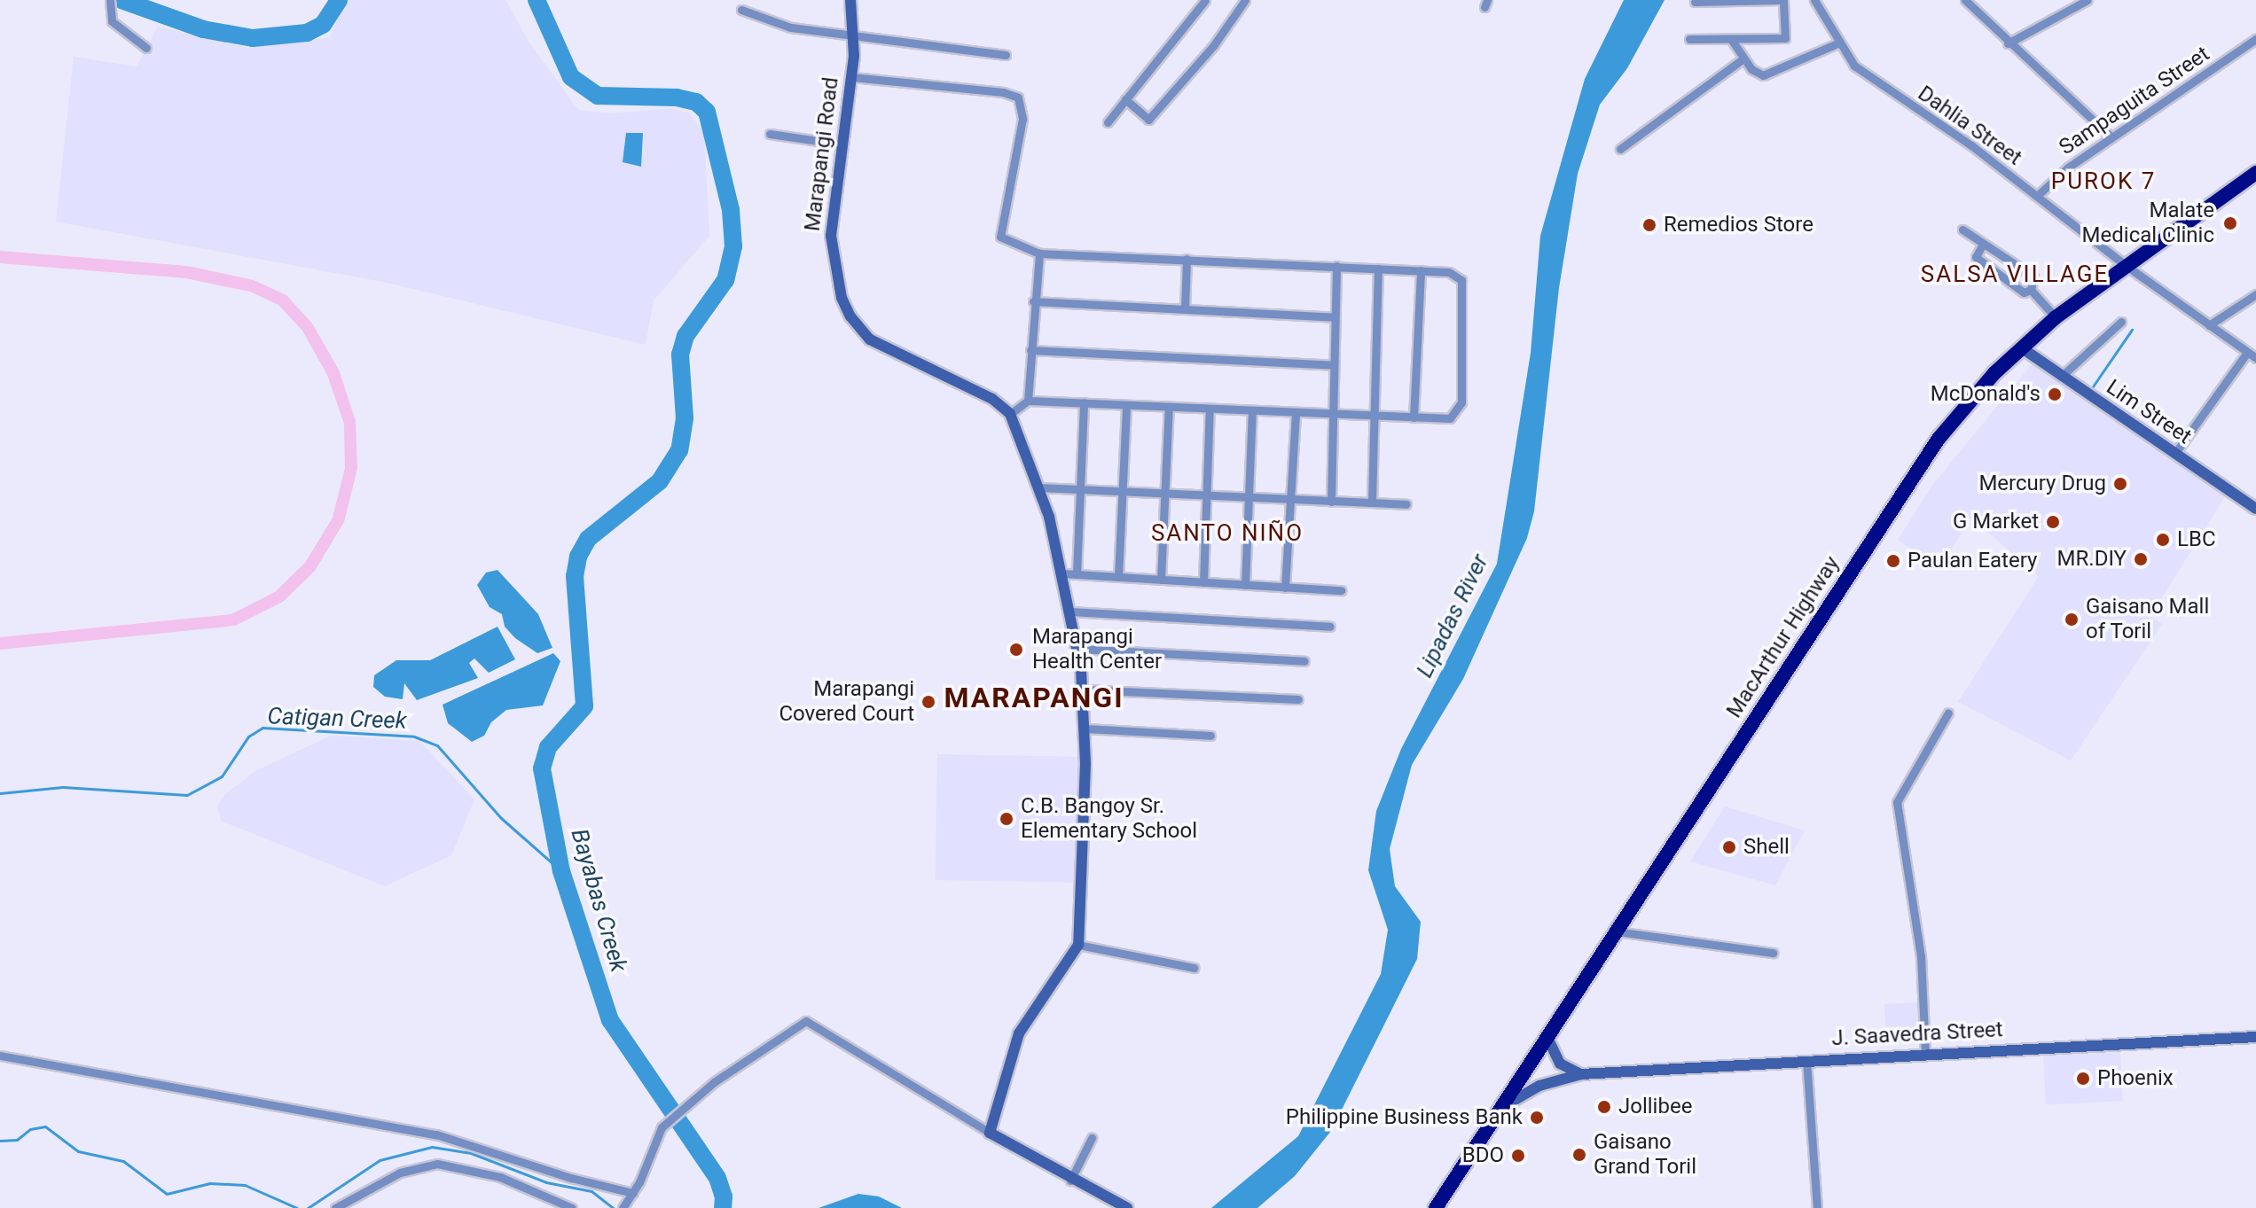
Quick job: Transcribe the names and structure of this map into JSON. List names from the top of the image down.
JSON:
{
  "streets": {
    "highway": ["MacArthur Highway"],
    "street": [
      "Sampaguita Street",
      "Dahlia Street",
      "Marapangi Road",
      "Lim Street",
      "J. Saavedra Street"
    ]
  },
  "crossings": [
    ["Sampaguita Street", "Dahlia Street"],
    ["Dahlia Street", "MacArthur Highway"],
    ["Lim Street", "MacArthur Highway"],
    ["MacArthur Highway", "J. Saavedra Street"]
  ],
  "districts": [
    "PUROK 7",
    "SALSA VILLAGE",
    "SANTO NIÑO",
    "MARAPANGI"
  ],
  "water": ["Lipadas River", "Catigan Creek", "Bayabas Creek"],
  "places": [
    "Malate Medical Clinic",
    "Remedios Store",
    "McDonald's",
    "Mercury Drug",
    "G Market",
    "LBC",
    "MR.DIY",
    "Paulan Eatery",
    "Gaisano Mall of Toril",
    "Marapangi Health Center",
    "Marapangi Covered Court",
    "C.B. Bangoy Sr. Elementary School",
    "Shell",
    "Phoenix",
    "Jollibee",
    "Philippine Business Bank",
    "Gaisano Grand Toril",
    "BDO"
  ]
}
